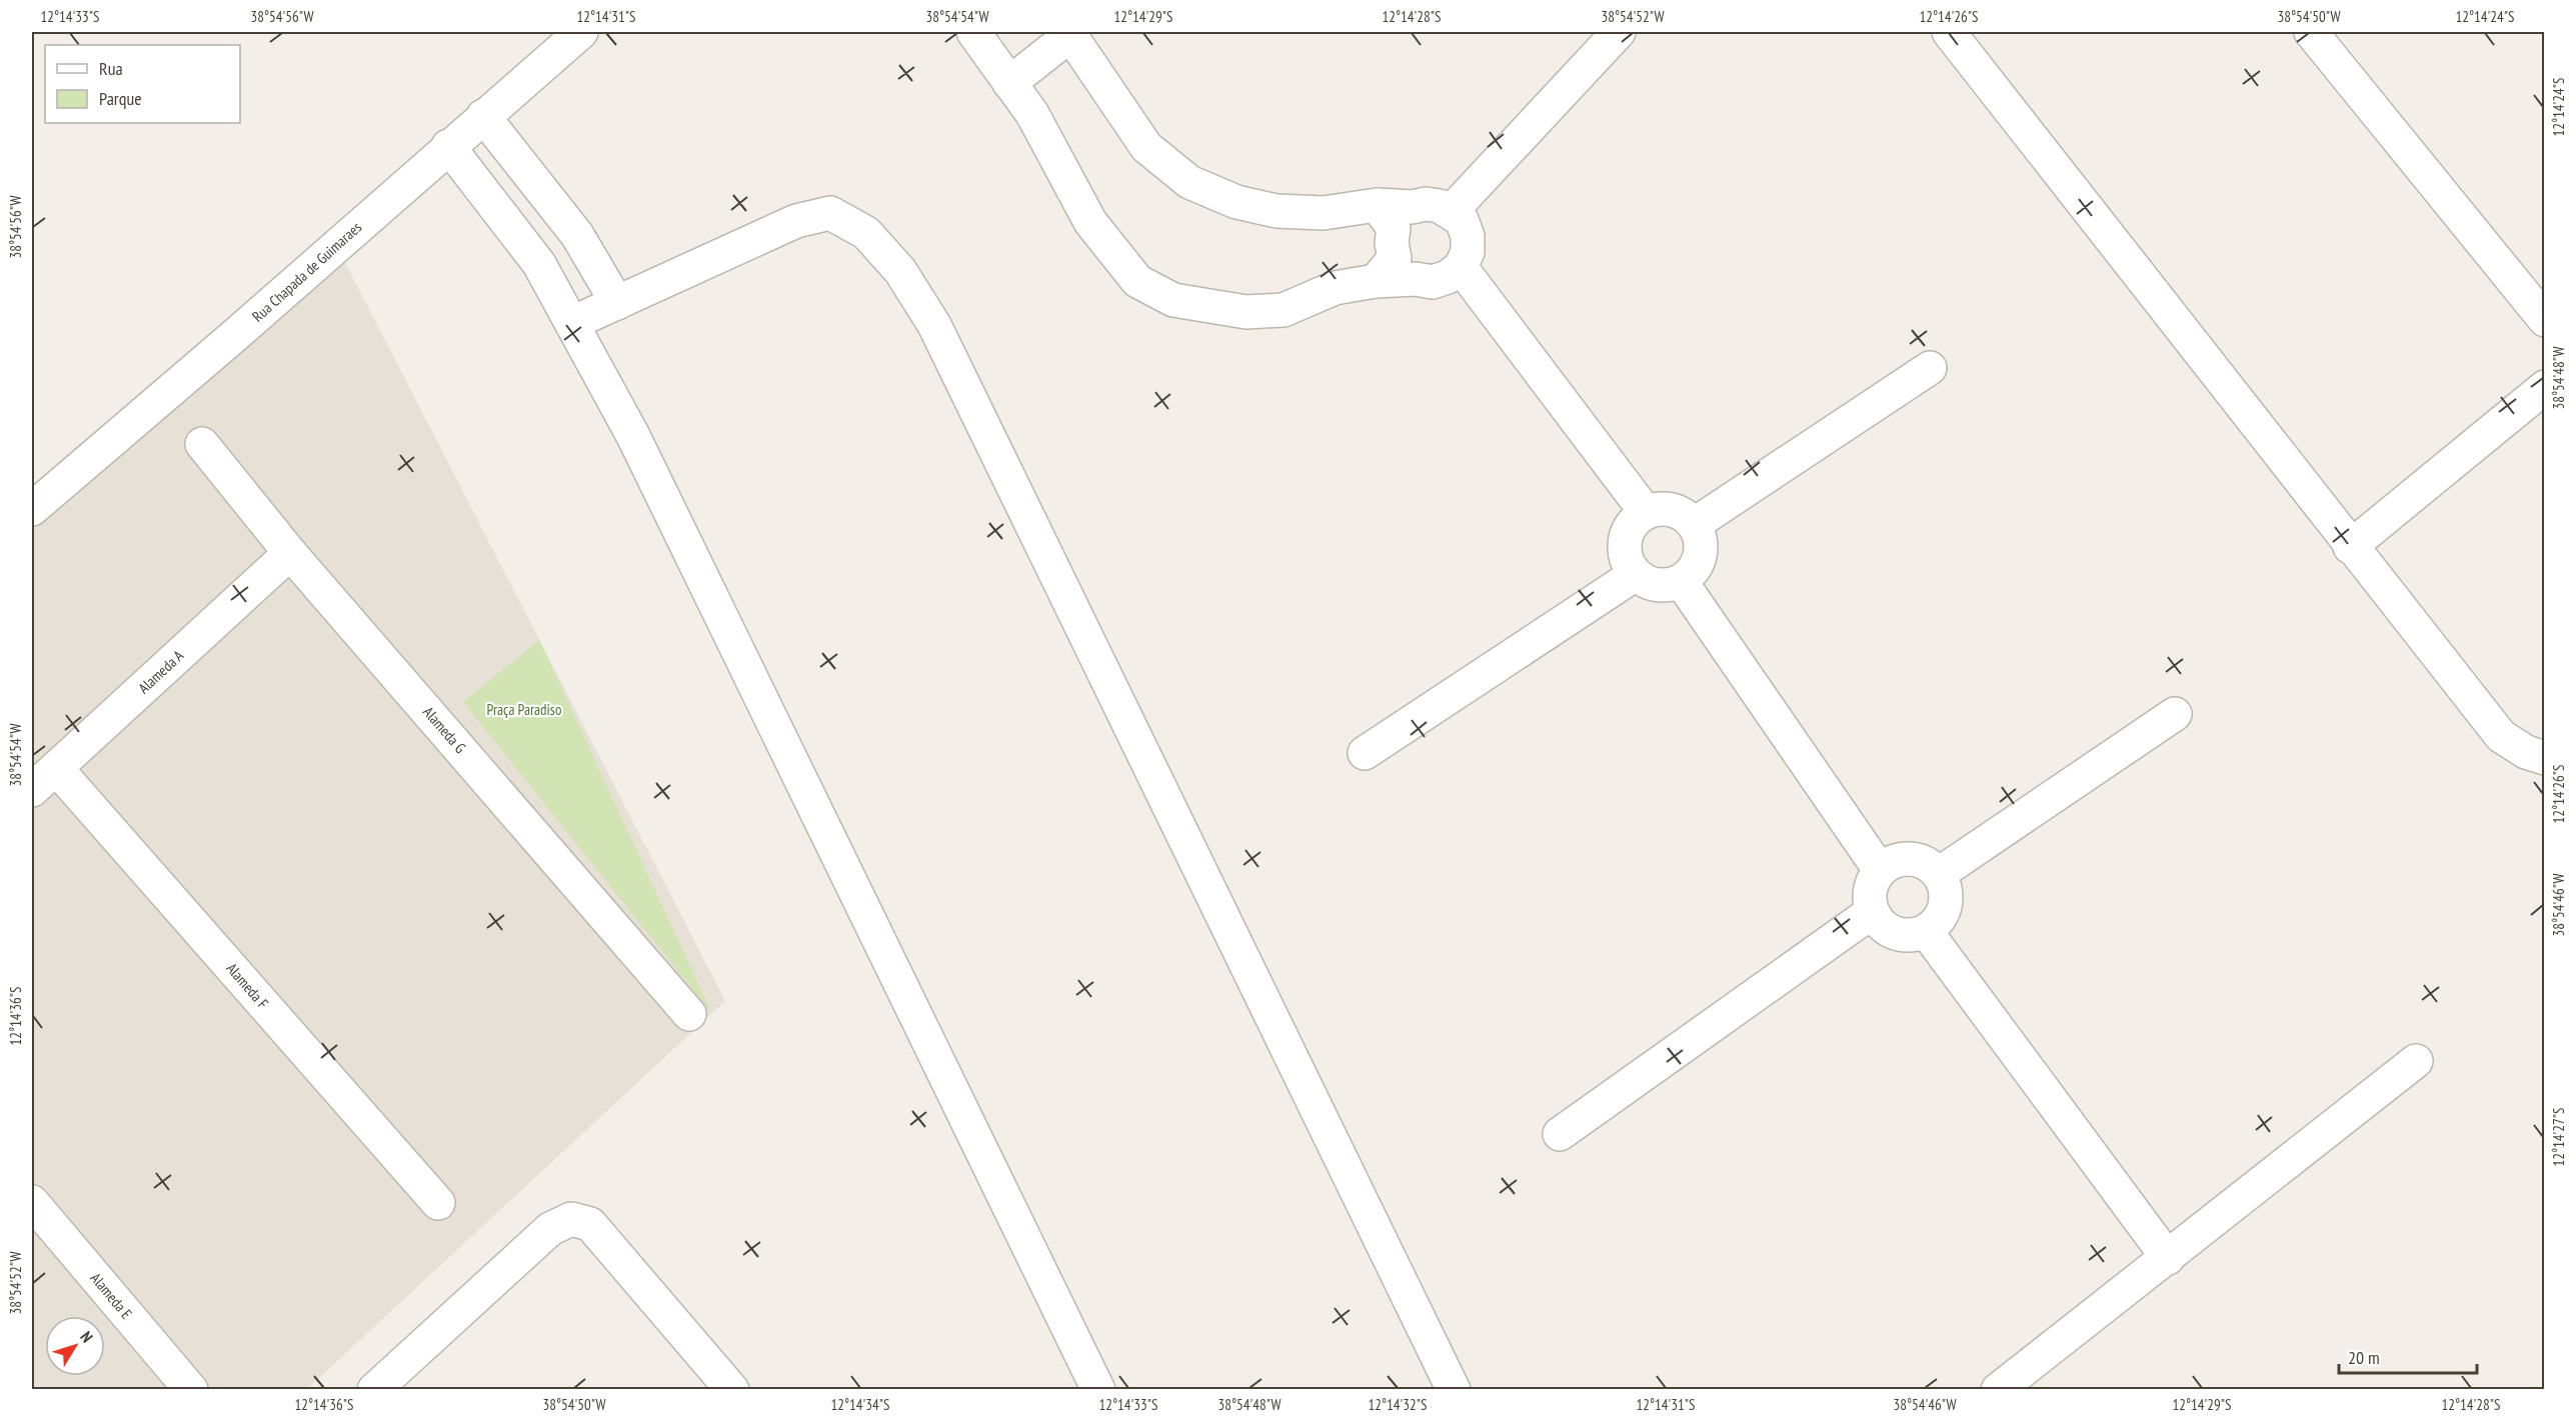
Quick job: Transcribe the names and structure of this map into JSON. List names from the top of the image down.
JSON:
{
  "streets": {
    "street": [
      "Rua Chapada de Guimaraes",
      "Alameda A",
      "Alameda G",
      "Alameda F",
      "Alameda E"
    ]
  },
  "crossings": [
    ["Alameda A", "Alameda G"],
    ["Alameda A", "Alameda F"]
  ],
  "parks": ["Praça Paradiso"],
  "legend": ["Rua", "Parque"],
  "scale_bar": "20 m",
  "north": "top right",
  "coordinates": [
    "12°14'33\"S",
    "38°54'56\"W",
    "12°14'31\"S",
    "38°54'54\"W",
    "12°14'29\"S",
    "12°14'28\"S",
    "38°54'52\"W",
    "12°14'26\"S",
    "38°54'50\"W",
    "12°14'24\"S",
    "38°54'48\"W",
    "38°54'46\"W",
    "12°14'36\"S",
    "12°14'27\"S",
    "12°14'34\"S",
    "12°14'32\"S"
  ]
}
